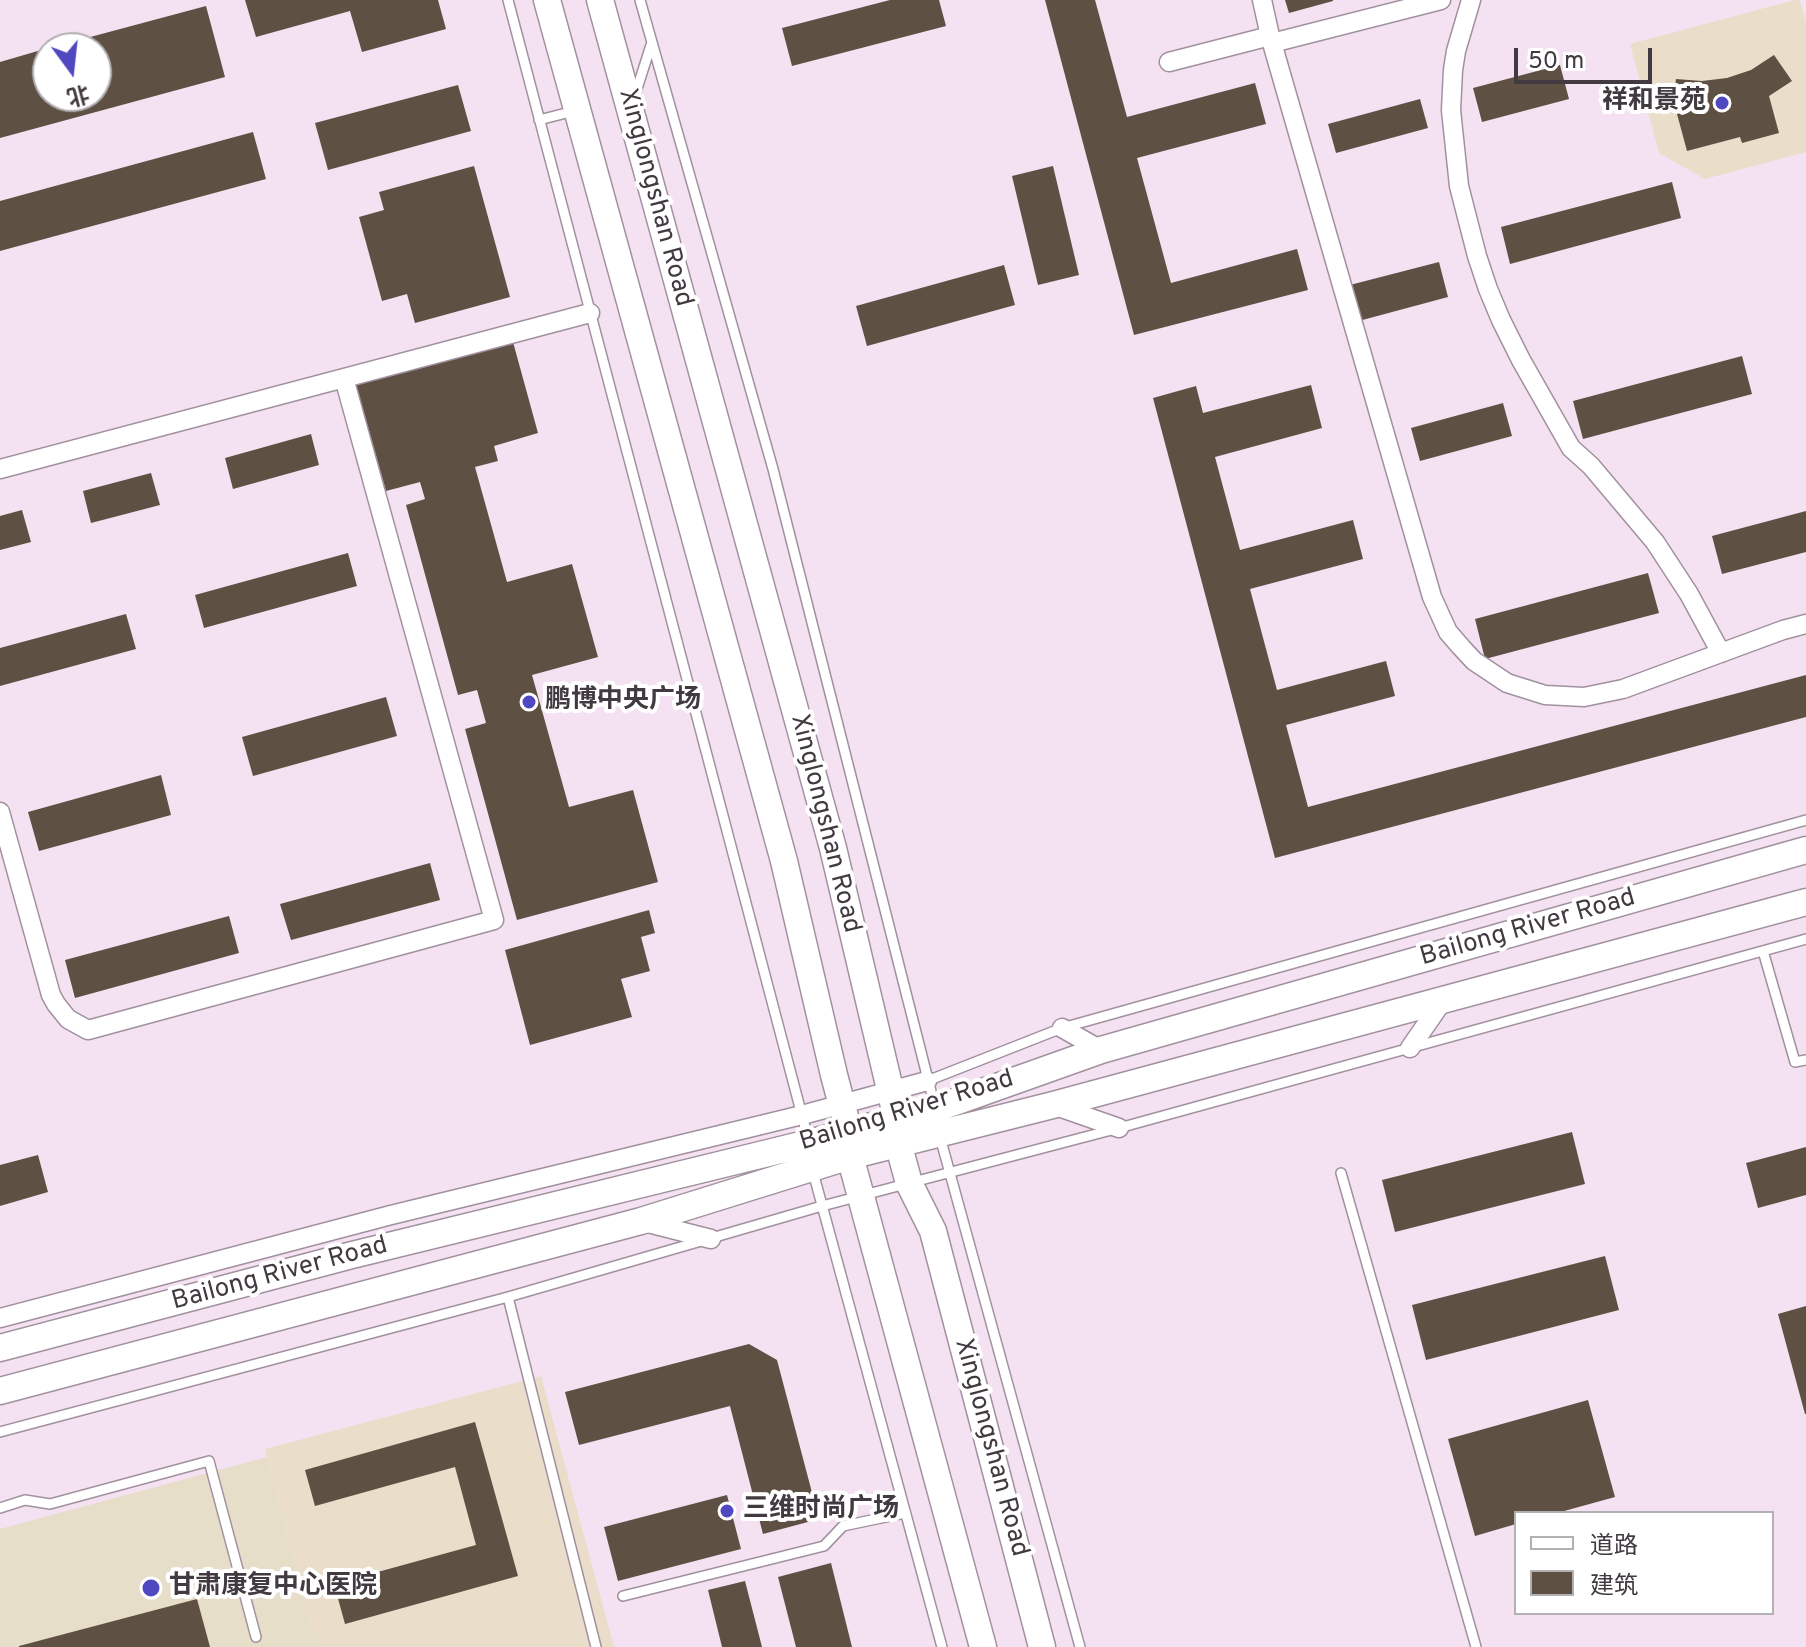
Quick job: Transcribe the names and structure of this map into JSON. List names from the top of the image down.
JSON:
{
  "streets": {
    "main road": ["Xinglongshan Road", "Bailong River Road"]
  },
  "crossings": [
    ["Xinglongshan Road", "Bailong River Road"]
  ],
  "places": [
    "祥和景苑",
    "鹏博·中央广场",
    "三维时尚广场",
    "甘肃康复中心医院"
  ],
  "legend": ["道路", "建筑"],
  "scale_bar": "50 m",
  "north": "bottom"
}
